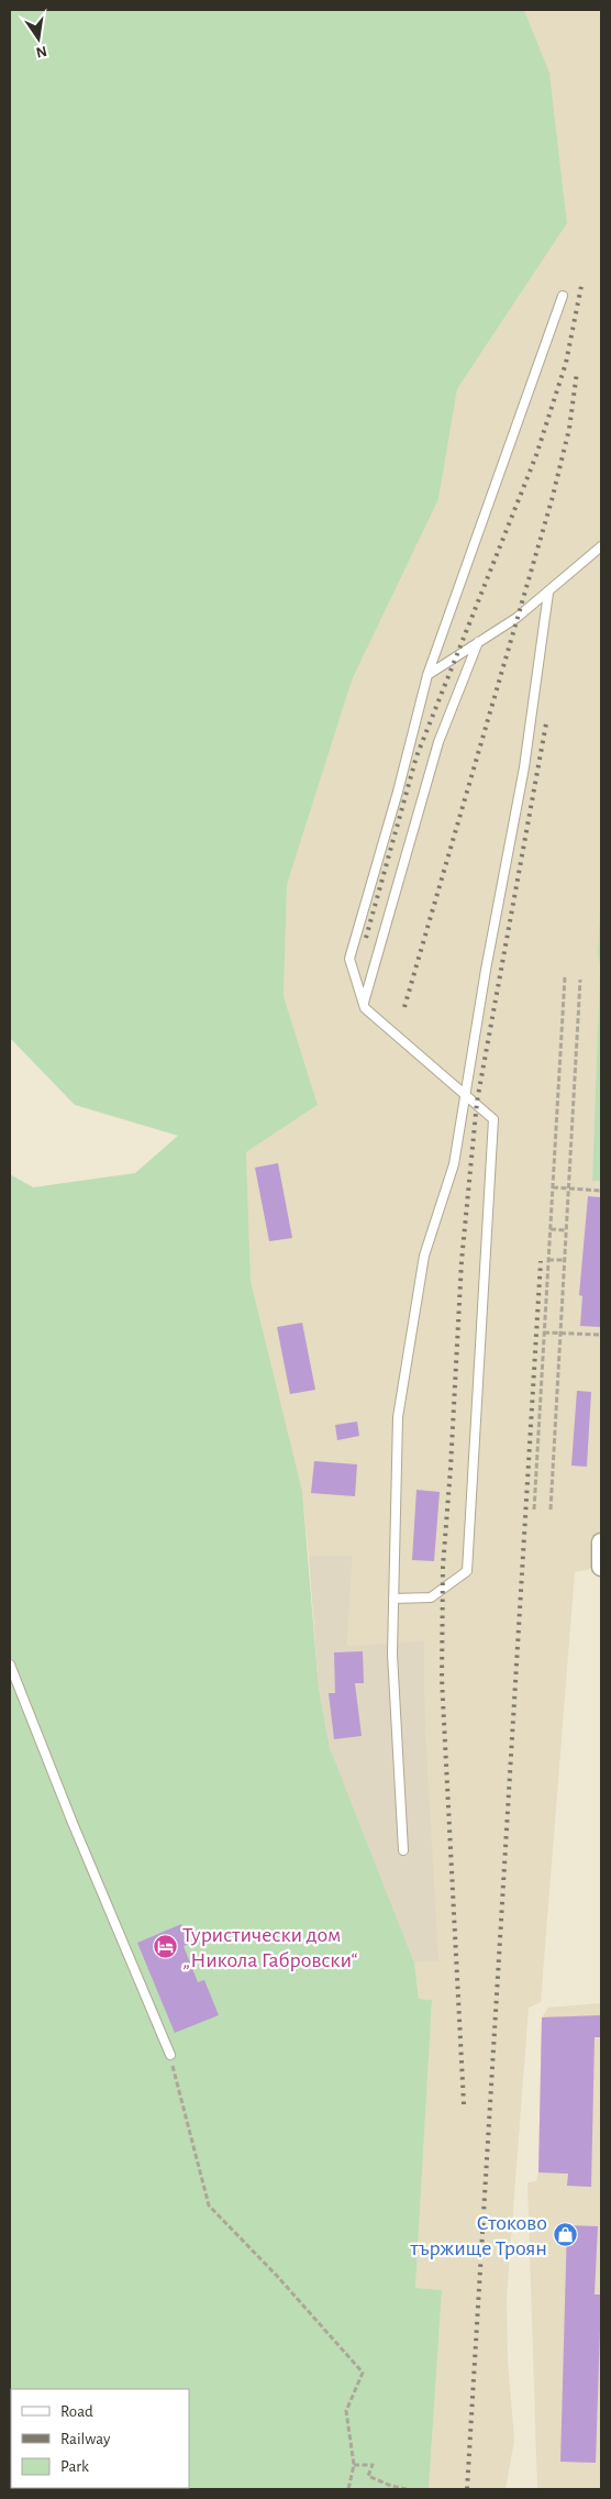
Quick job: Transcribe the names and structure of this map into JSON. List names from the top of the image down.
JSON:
{
  "places": {
    "hotel": ["Туристически дом „Никола Габровски“"],
    "shop": ["Стоково тържище Троян"]
  },
  "legend": ["Road", "Railway", "Park"],
  "north": "bottom"
}
